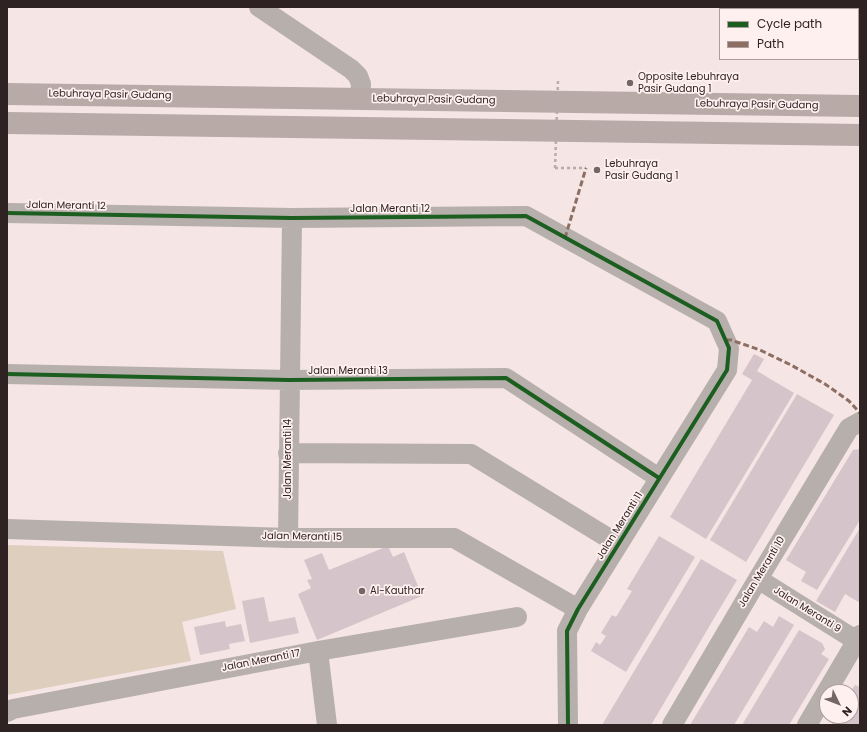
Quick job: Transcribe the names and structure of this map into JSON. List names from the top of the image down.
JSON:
{
  "streets": {
    "highway": ["Lebuhraya Pasir Gudang"],
    "street": [
      "Jalan Meranti 12",
      "Jalan Meranti 13",
      "Jalan Meranti 14",
      "Jalan Meranti 11",
      "Jalan Meranti 15",
      "Jalan Meranti 10",
      "Jalan Meranti 9",
      "Jalan Meranti 17"
    ]
  },
  "crossings": [
    ["Jalan Meranti 12", "Jalan Meranti 14"],
    ["Jalan Meranti 12", "Jalan Meranti 11"],
    ["Jalan Meranti 13", "Jalan Meranti 14"],
    ["Jalan Meranti 13", "Jalan Meranti 11"],
    ["Jalan Meranti 14", "Jalan Meranti 15"],
    ["Jalan Meranti 11", "Jalan Meranti 15"],
    ["Jalan Meranti 10", "Jalan Meranti 9"]
  ],
  "places": ["Opposite Lebuhraya Pasir Gudang 1", "Lebuhraya Pasir Gudang 1", "Al-Kauthar"],
  "legend": ["Cycle path", "Path"],
  "north": "bottom right"
}
